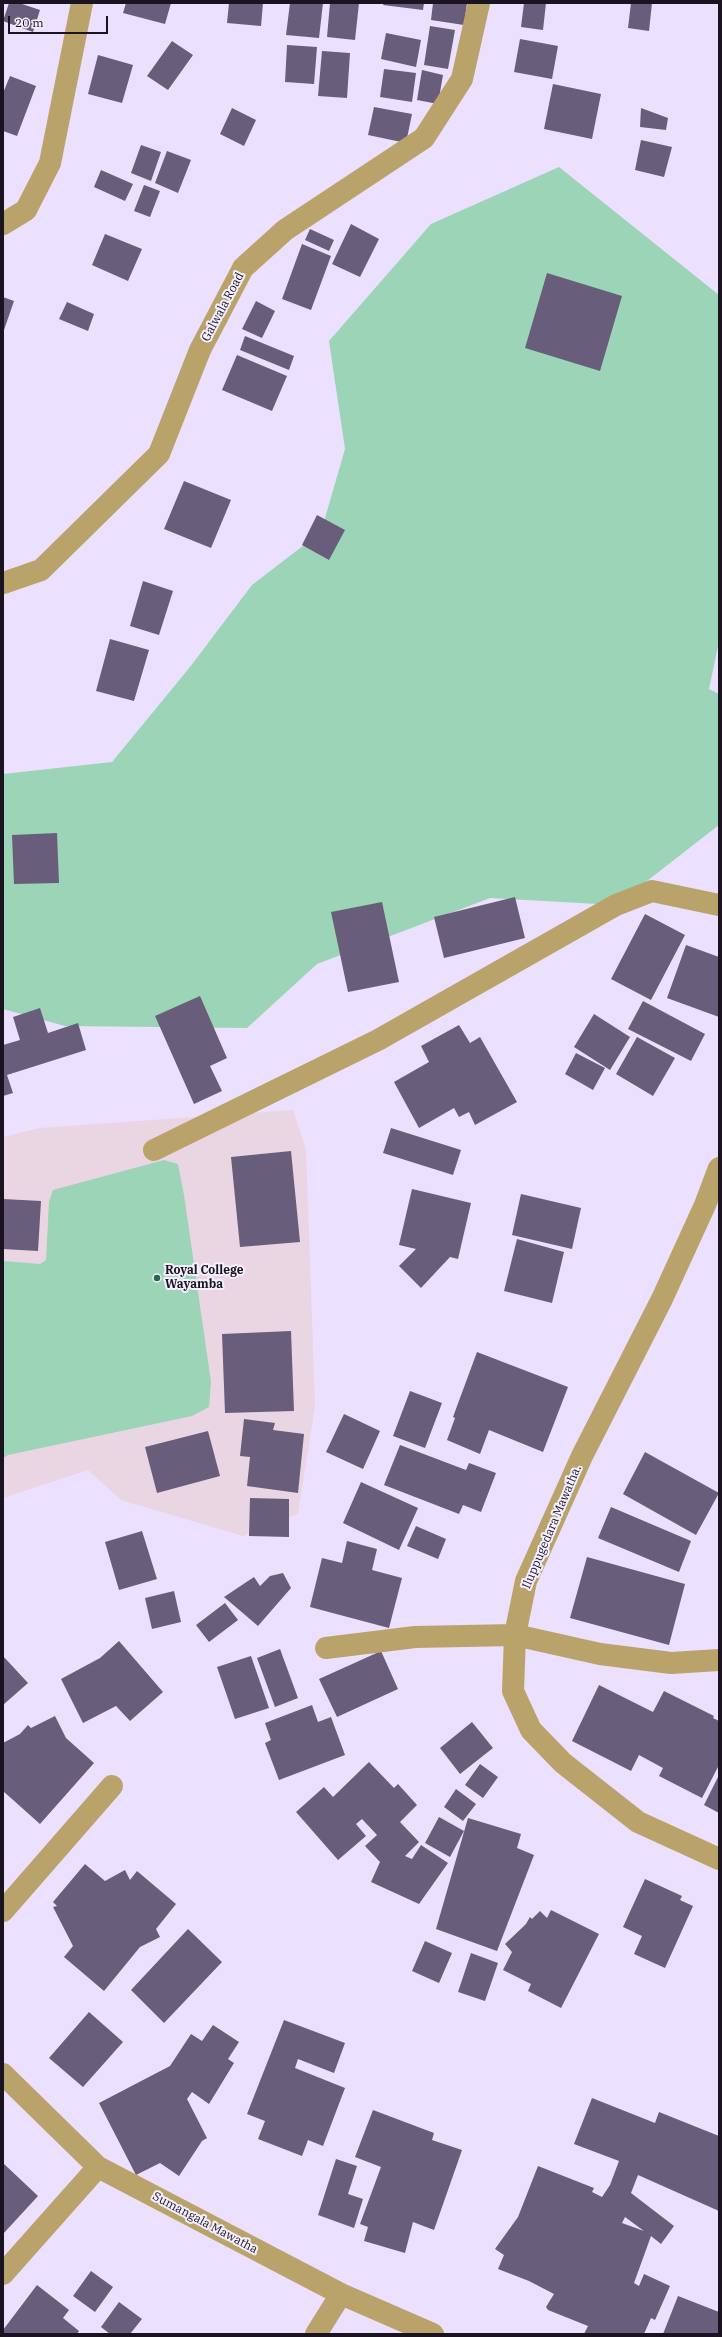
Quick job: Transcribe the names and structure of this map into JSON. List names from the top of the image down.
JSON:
{
  "streets": {
    "street": ["Galwala Road", "Iluppugedara Mawatha.", "Sumangala Mawatha"]
  },
  "places": ["Royal College Wayamba"],
  "scale_bar": "20 m"
}
